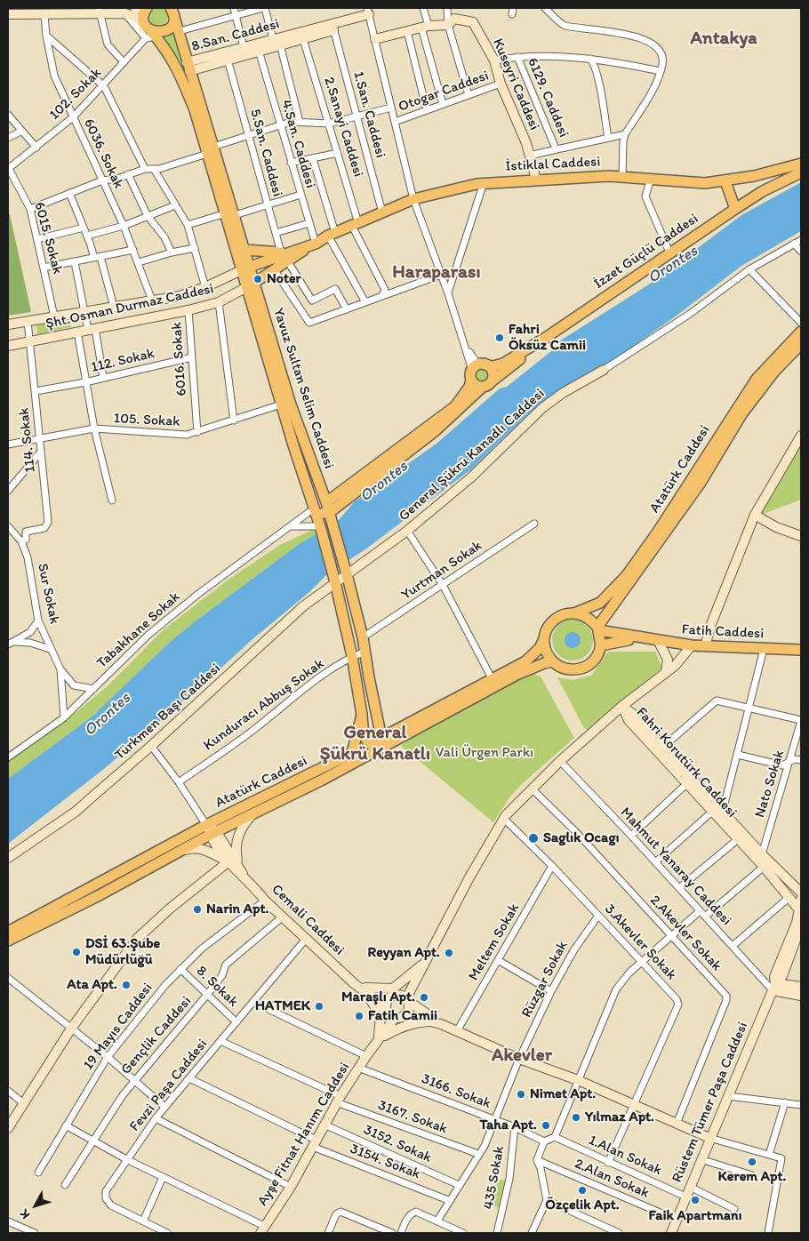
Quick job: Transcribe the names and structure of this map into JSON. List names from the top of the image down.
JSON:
{
  "streets": {
    "main road": [
      "İstiklal Caddesi",
      "İzzet Güçlü Caddesi",
      "Yavuz Sultan Selim Caddesi",
      "Atatürk Caddesi",
      "Fatih Caddesi"
    ],
    "street": [
      "8.San. Caddesi",
      "Kuseyri Caddesi",
      "Otogar Caddesi",
      "102. Sokak",
      "6129. Caddesi",
      "1.San. Caddesi",
      "2.Sanayi Caddesi",
      "4.San. Caddesi",
      "5.San. Caddesi",
      "6036. Sokak",
      "6015. Sokak",
      "Şht.Osman Durmaz Caddesi",
      "6016. Sokak",
      "112. Sokak",
      "105. Sokak",
      "114. Sokak",
      "General Şükrü Kanadlı Caddesi",
      "Yurtman Sokak",
      "Sur Sokak",
      "Tabakhane Sokak",
      "Kunduracı Abbuş Sokak",
      "Türkmen Başı Caddesi",
      "Fahri Korutürk Caddesi",
      "Nato Sokak",
      "Mahmut Yanaray Caddesi",
      "Cemali Caddesi",
      "2.Akevler Sokak",
      "Meltem Sokak",
      "3.Akevler Sokak",
      "Rüzgar Sokak",
      "8. Sokak",
      "19 Mayıs Caddesi",
      "Gençlik Caddesi",
      "Fevzi Paşa Caddesi",
      "3166. Sokak",
      "Rüstem Tümer Paşa Caddesi",
      "3167. Sokak",
      "Ayşe Fitnat Hanım Caddesi",
      "3152. Sokak",
      "1.Alan Sokak",
      "3154. Sokak",
      "435 Sokak",
      "2.Alan Sokak"
    ]
  },
  "crossings": [
    ["8.San. Caddesi", "1.San. Caddesi"],
    ["8.San. Caddesi", "2.Sanayi Caddesi"],
    ["8.San. Caddesi", "4.San. Caddesi"],
    ["8.San. Caddesi", "5.San. Caddesi"],
    ["8.San. Caddesi", "Yavuz Sultan Selim Caddesi"],
    ["Kuseyri Caddesi", "Otogar Caddesi"],
    ["Kuseyri Caddesi", "İstiklal Caddesi"],
    ["102. Sokak", "6036. Sokak"],
    ["102. Sokak", "6015. Sokak"],
    ["102. Sokak", "Yavuz Sultan Selim Caddesi"],
    ["1.San. Caddesi", "İstiklal Caddesi"],
    ["2.Sanayi Caddesi", "İstiklal Caddesi"],
    ["4.San. Caddesi", "İstiklal Caddesi"],
    ["5.San. Caddesi", "İstiklal Caddesi"],
    ["6036. Sokak", "Şht.Osman Durmaz Caddesi"],
    ["İstiklal Caddesi", "Şht.Osman Durmaz Caddesi"],
    ["İstiklal Caddesi", "Yavuz Sultan Selim Caddesi"],
    ["6015. Sokak", "Şht.Osman Durmaz Caddesi"],
    ["İzzet Güçlü Caddesi", "Yavuz Sultan Selim Caddesi"],
    ["Şht.Osman Durmaz Caddesi", "6016. Sokak"],
    ["Şht.Osman Durmaz Caddesi", "Yavuz Sultan Selim Caddesi"],
    ["Şht.Osman Durmaz Caddesi", "114. Sokak"],
    ["6016. Sokak", "112. Sokak"],
    ["6016. Sokak", "105. Sokak"],
    ["112. Sokak", "114. Sokak"],
    ["Yavuz Sultan Selim Caddesi", "105. Sokak"],
    ["Yavuz Sultan Selim Caddesi", "General Şükrü Kanadlı Caddesi"],
    ["Yavuz Sultan Selim Caddesi", "Atatürk Caddesi"],
    ["Yavuz Sultan Selim Caddesi", "Yurtman Sokak"],
    ["Yavuz Sultan Selim Caddesi", "Tabakhane Sokak"],
    ["Yavuz Sultan Selim Caddesi", "Kunduracı Abbuş Sokak"],
    ["Yavuz Sultan Selim Caddesi", "Türkmen Başı Caddesi"],
    ["105. Sokak", "114. Sokak"],
    ["General Şükrü Kanadlı Caddesi", "Türkmen Başı Caddesi"],
    ["Atatürk Caddesi", "Fatih Caddesi"],
    ["Atatürk Caddesi", "Cemali Caddesi"],
    ["Sur Sokak", "Tabakhane Sokak"],
    ["Fatih Caddesi", "Ayşe Fitnat Hanım Caddesi"],
    ["Fahri Korutürk Caddesi", "Nato Sokak"],
    ["Fahri Korutürk Caddesi", "Rüstem Tümer Paşa Caddesi"],
    ["Fahri Korutürk Caddesi", "Ayşe Fitnat Hanım Caddesi"],
    ["Mahmut Yanaray Caddesi", "Rüstem Tümer Paşa Caddesi"],
    ["Mahmut Yanaray Caddesi", "Ayşe Fitnat Hanım Caddesi"],
    ["Cemali Caddesi", "Meltem Sokak"],
    ["Cemali Caddesi", "19 Mayıs Caddesi"],
    ["Cemali Caddesi", "Gençlik Caddesi"],
    ["Cemali Caddesi", "Fevzi Paşa Caddesi"],
    ["Cemali Caddesi", "Ayşe Fitnat Hanım Caddesi"],
    ["2.Akevler Sokak", "Ayşe Fitnat Hanım Caddesi"],
    ["Meltem Sokak", "3.Akevler Sokak"],
    ["3.Akevler Sokak", "Rüzgar Sokak"],
    ["3.Akevler Sokak", "Ayşe Fitnat Hanım Caddesi"],
    ["Rüzgar Sokak", "3166. Sokak"],
    ["Rüzgar Sokak", "3167. Sokak"],
    ["Rüzgar Sokak", "3152. Sokak"],
    ["Rüzgar Sokak", "3154. Sokak"],
    ["8. Sokak", "19 Mayıs Caddesi"],
    ["8. Sokak", "Gençlik Caddesi"],
    ["8. Sokak", "Fevzi Paşa Caddesi"],
    ["Fevzi Paşa Caddesi", "3167. Sokak"],
    ["Fevzi Paşa Caddesi", "3154. Sokak"],
    ["3166. Sokak", "Ayşe Fitnat Hanım Caddesi"],
    ["3166. Sokak", "435 Sokak"],
    ["Rüstem Tümer Paşa Caddesi", "1.Alan Sokak"],
    ["Rüstem Tümer Paşa Caddesi", "2.Alan Sokak"],
    ["3167. Sokak", "Ayşe Fitnat Hanım Caddesi"],
    ["Ayşe Fitnat Hanım Caddesi", "3152. Sokak"],
    ["Ayşe Fitnat Hanım Caddesi", "3154. Sokak"]
  ],
  "districts": [
    "Antakya",
    "Haraparası",
    "General Şükrü Kanatlı",
    "Akevler"
  ],
  "water": ["Orontes"],
  "parks": ["Vali Ürgen Parkı"],
  "places": [
    "Noter",
    "Fahri Öksüz Camii",
    "Saglık Ocagı",
    "Narin Apt.",
    "DSİ 63.Şube Müdürlüğü",
    "Reyyan Apt.",
    "Ata Apt.",
    "Maraşlı Apt.",
    "HATMEK",
    "Fatih Camii",
    "Nimet Apt.",
    "Yılmaz Apt.",
    "Taha Apt.",
    "Kerem Apt.",
    "Özçelik Apt.",
    "Faik Apartmanı"
  ],
  "north": "bottom left"
}
